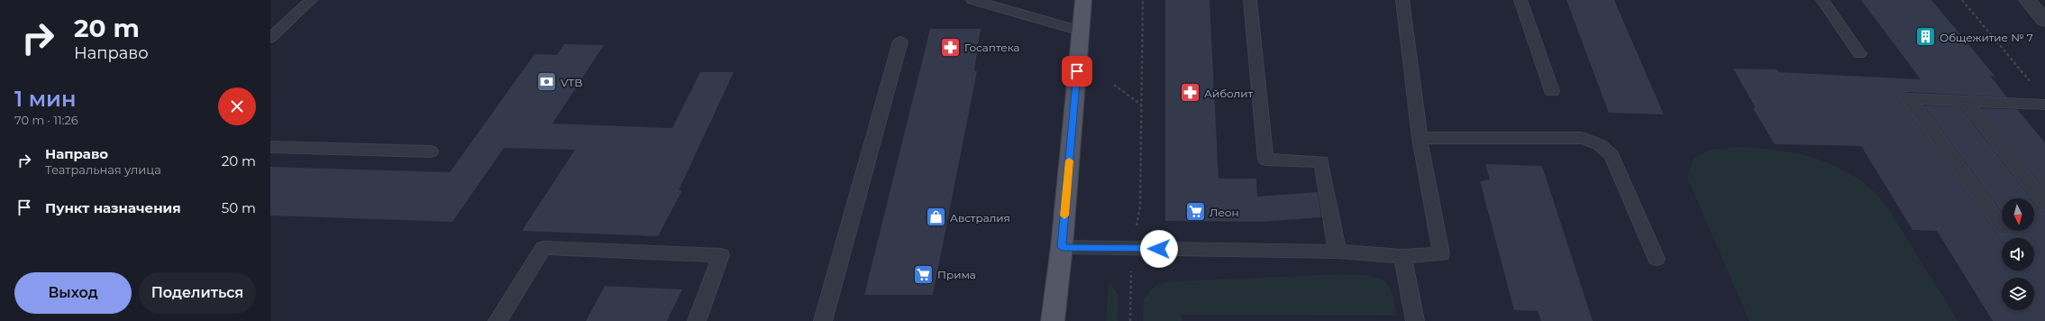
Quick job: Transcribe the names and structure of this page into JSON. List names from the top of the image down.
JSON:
{
  "places": {
    "building": ["Общежитие № 7"],
    "pharmacy": ["Госаптека", "Айболит"],
    "bank": ["VTB"],
    "supermarket": ["Леон", "Прима"],
    "shop": ["Австралия"]
  },
  "north": "bottom",
  "page": {
    "turn": ["20 m", "Направо"],
    "heading": ["1 мин", "70 m · 11:26"],
    "list": [
      {
        "name": "Направо",
        "note": "Театральная улица",
        "value": "20 m"
      },
      {
        "name": "Пункт назначения",
        "value": "50 m"
      }
    ],
    "buttons": ["Выход", "Поделиться"]
  }
}
